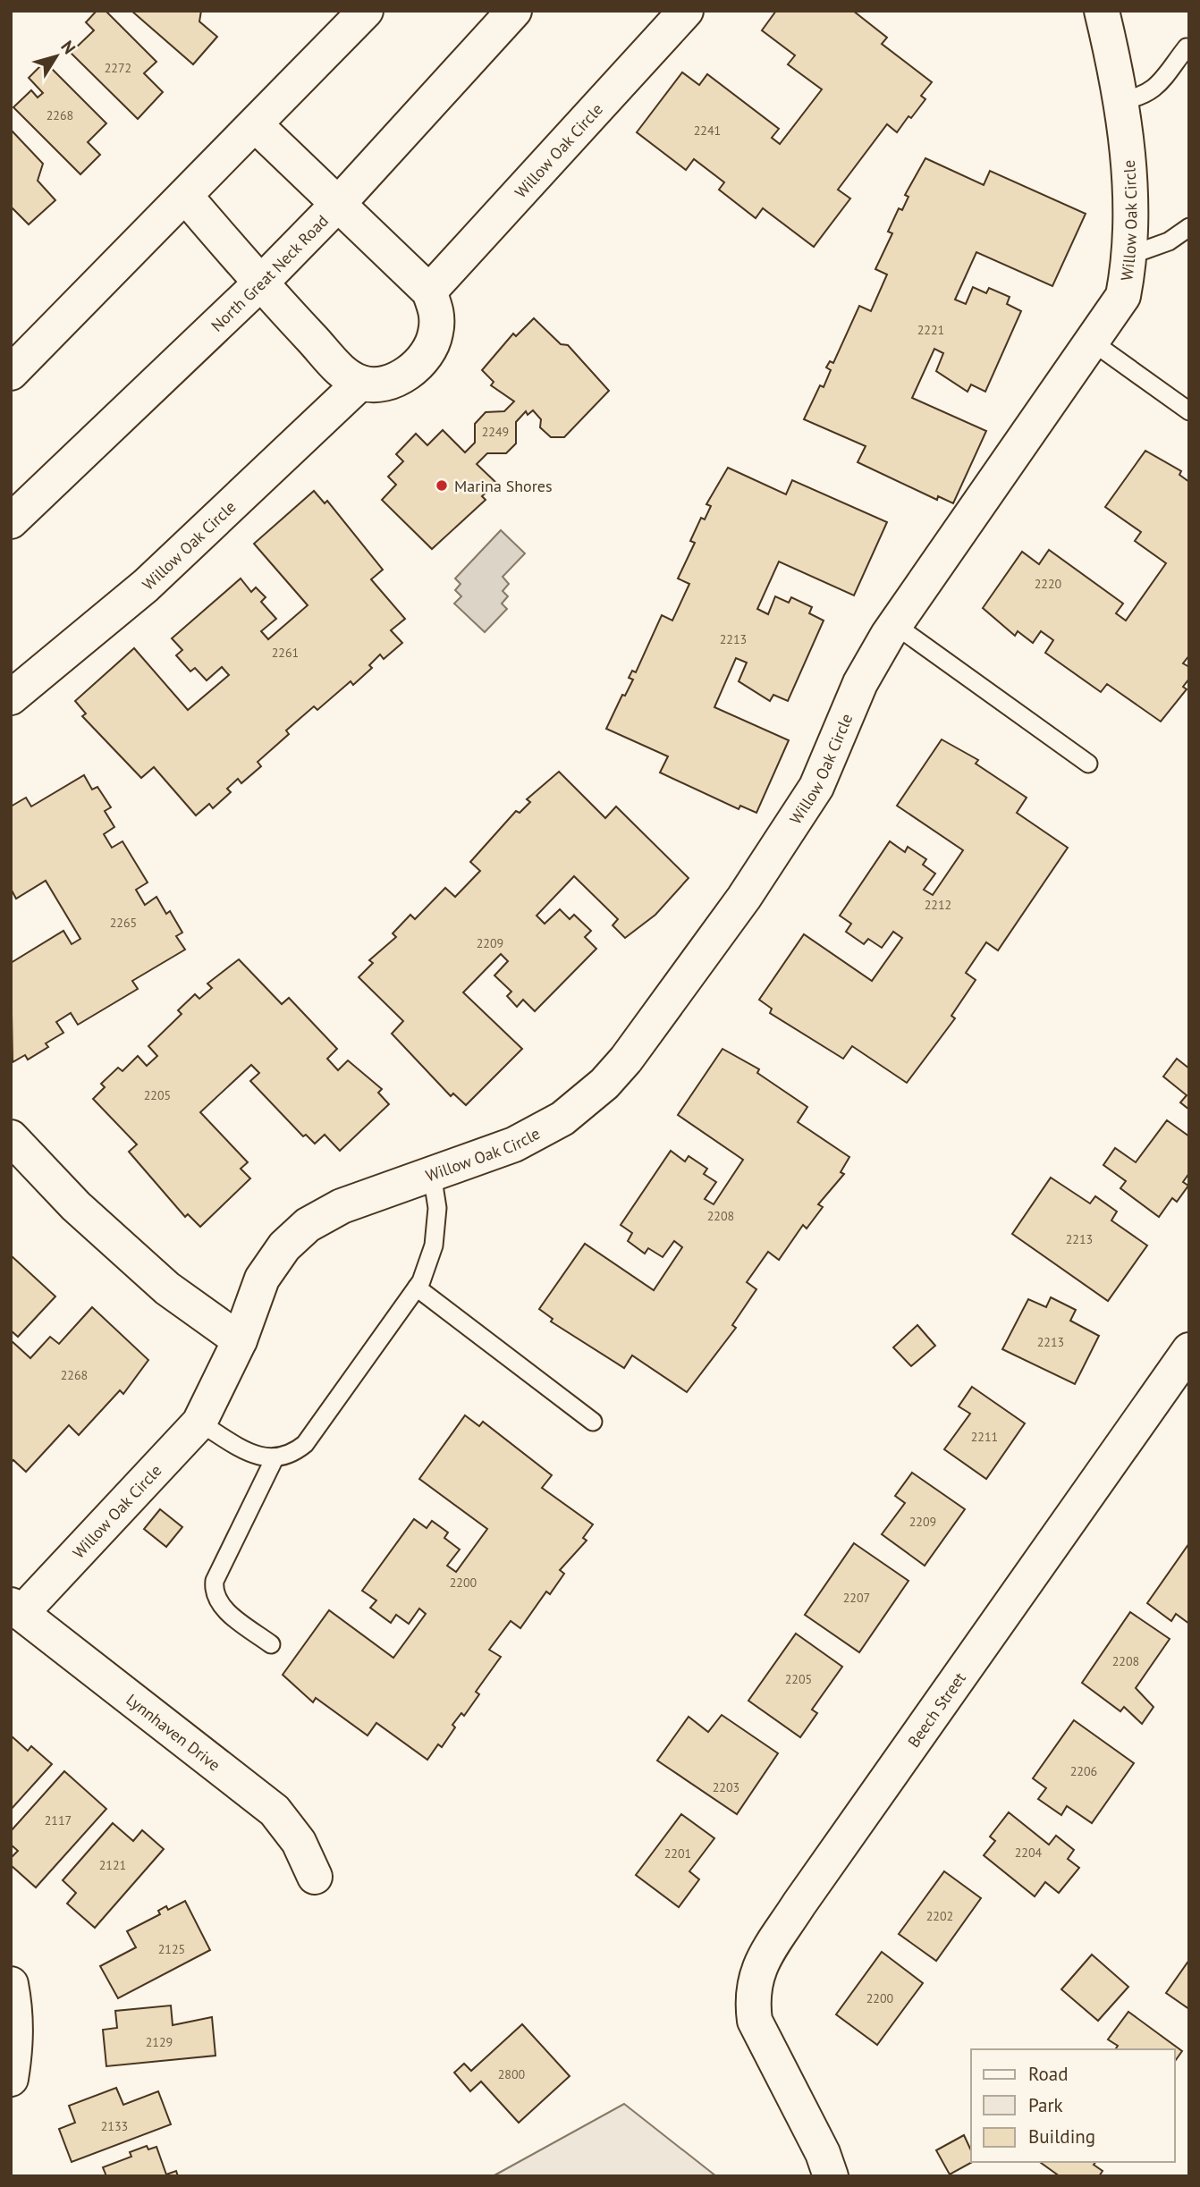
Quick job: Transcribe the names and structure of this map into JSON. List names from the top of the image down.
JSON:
{
  "streets": {
    "street": [
      "Willow Oak Circle",
      "North Great Neck Road",
      "Beech Street",
      "Lynnhaven Drive"
    ]
  },
  "crossings": [
    ["Willow Oak Circle", "Lynnhaven Drive"]
  ],
  "places": ["Marina Shores"],
  "house_numbers": [
    "2272",
    "2268",
    "2241",
    "2221",
    "2249",
    "2220",
    "2213",
    "2261",
    "2212",
    "2265",
    "2209",
    "2205",
    "2208",
    "2213",
    "2213",
    "2268",
    "2211",
    "2209",
    "2200",
    "2207",
    "2208",
    "2205",
    "2206",
    "2203",
    "2117",
    "2204",
    "2201",
    "2121",
    "2202",
    "2125",
    "2200",
    "2129",
    "2800",
    "2133"
  ],
  "legend": ["Road", "Park", "Building"],
  "north": "top right"
}
